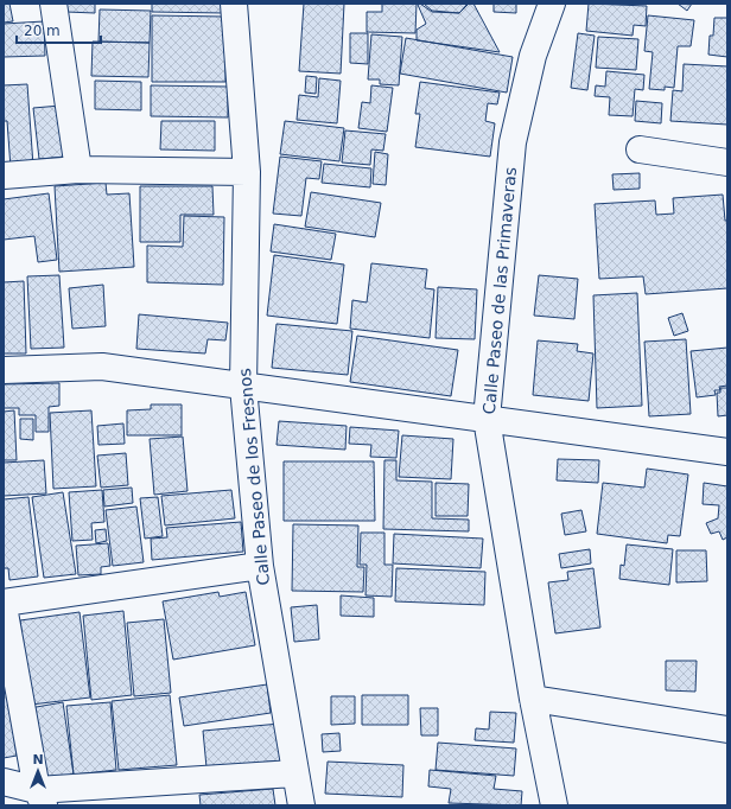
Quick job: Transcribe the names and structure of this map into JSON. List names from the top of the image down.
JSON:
{
  "streets": {
    "street": ["Calle Paseo de las Primaveras", "Calle Paseo de los Fresnos"]
  },
  "scale_bar": "20 m",
  "north": "top"
}
